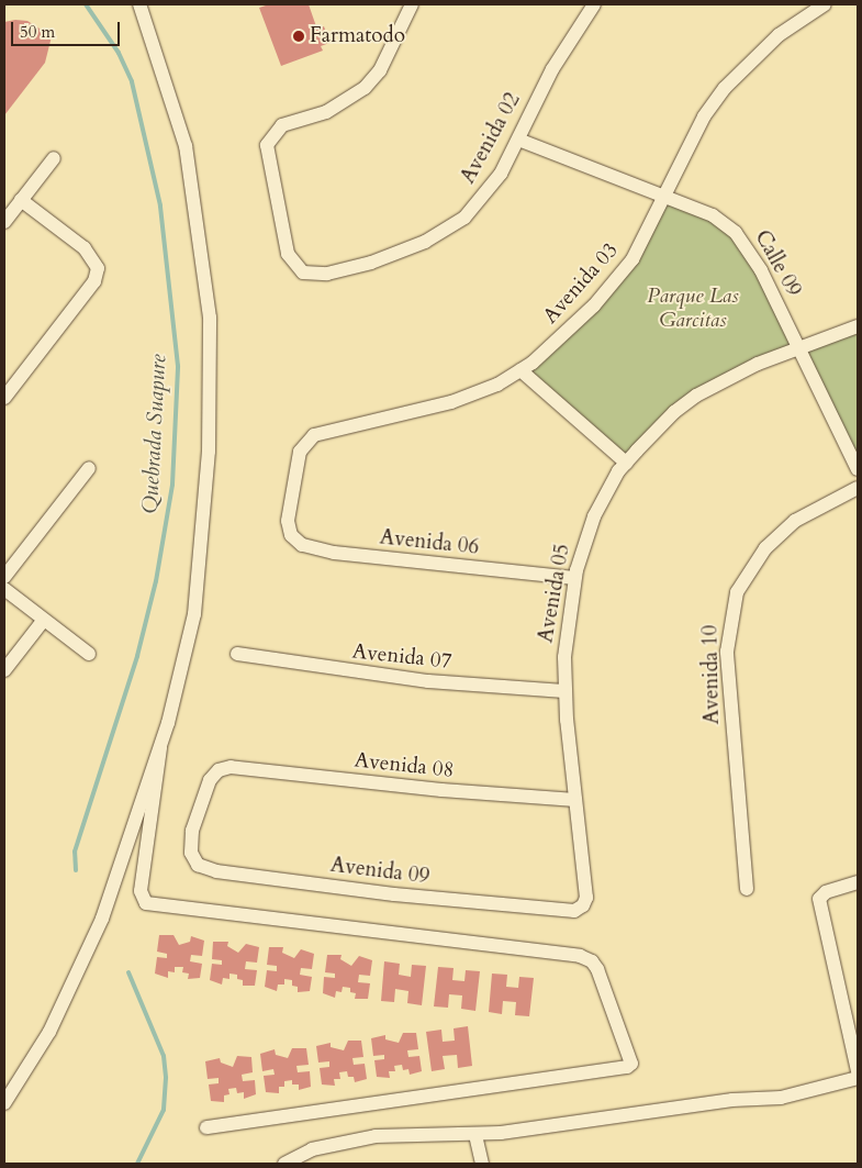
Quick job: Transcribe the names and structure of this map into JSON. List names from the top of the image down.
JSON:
{
  "streets": {
    "street": [
      "Avenida 02",
      "Calle 09",
      "Avenida 03",
      "Avenida 06",
      "Avenida 05",
      "Avenida 07",
      "Avenida 10",
      "Avenida 08",
      "Avenida 09"
    ]
  },
  "crossings": [
    ["Avenida 02", "Calle 09"],
    ["Calle 09", "Avenida 03"],
    ["Calle 09", "Avenida 05"],
    ["Avenida 03", "Avenida 06"],
    ["Avenida 06", "Avenida 05"],
    ["Avenida 05", "Avenida 07"],
    ["Avenida 05", "Avenida 08"],
    ["Avenida 05", "Avenida 09"],
    ["Avenida 08", "Avenida 09"]
  ],
  "water": ["Quebrada Suapure"],
  "parks": ["Parque Las Garcitas"],
  "places": ["Farmatodo"],
  "scale_bar": "50 m"
}
